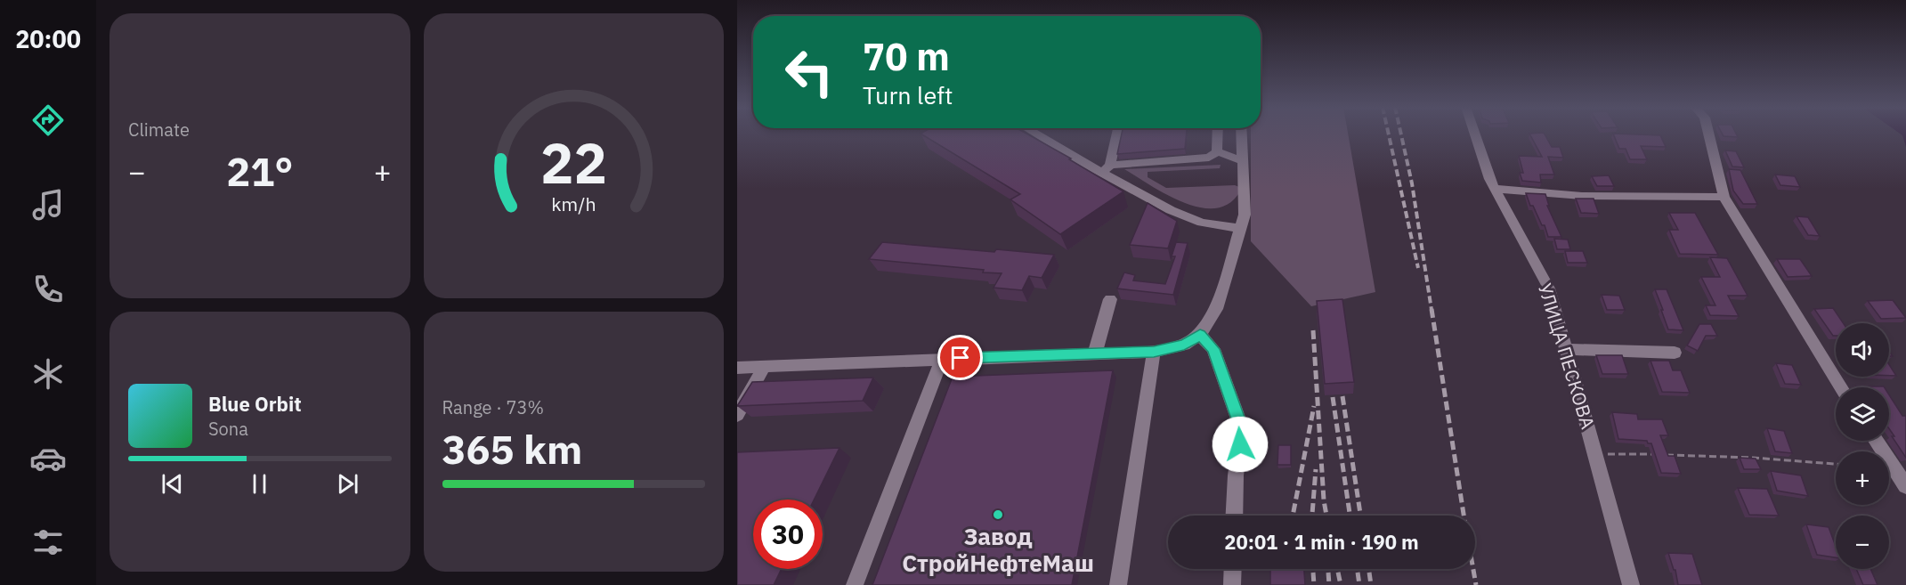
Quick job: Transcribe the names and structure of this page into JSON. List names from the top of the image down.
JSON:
{
  "streets": {
    "street": ["УЛИЦА ПЕСКОВА"]
  },
  "places": ["Завод СтройНефтеМаш"],
  "page": {
    "tabs": "20:00",
    "tile": [
      "Climate",
      ["Range · 73%", "365 km"]
    ],
    "turn": ["70 m", "Turn left"],
    "heat": ["−", "21°", "+"],
    "map_buttons": ["+", "−"],
    "song": ["Blue Orbit", "Sona"],
    "limit": "30",
    "trip": "20:01 · 1 min · 190 m",
    "gauge": ["22", "km/h"]
  }
}
